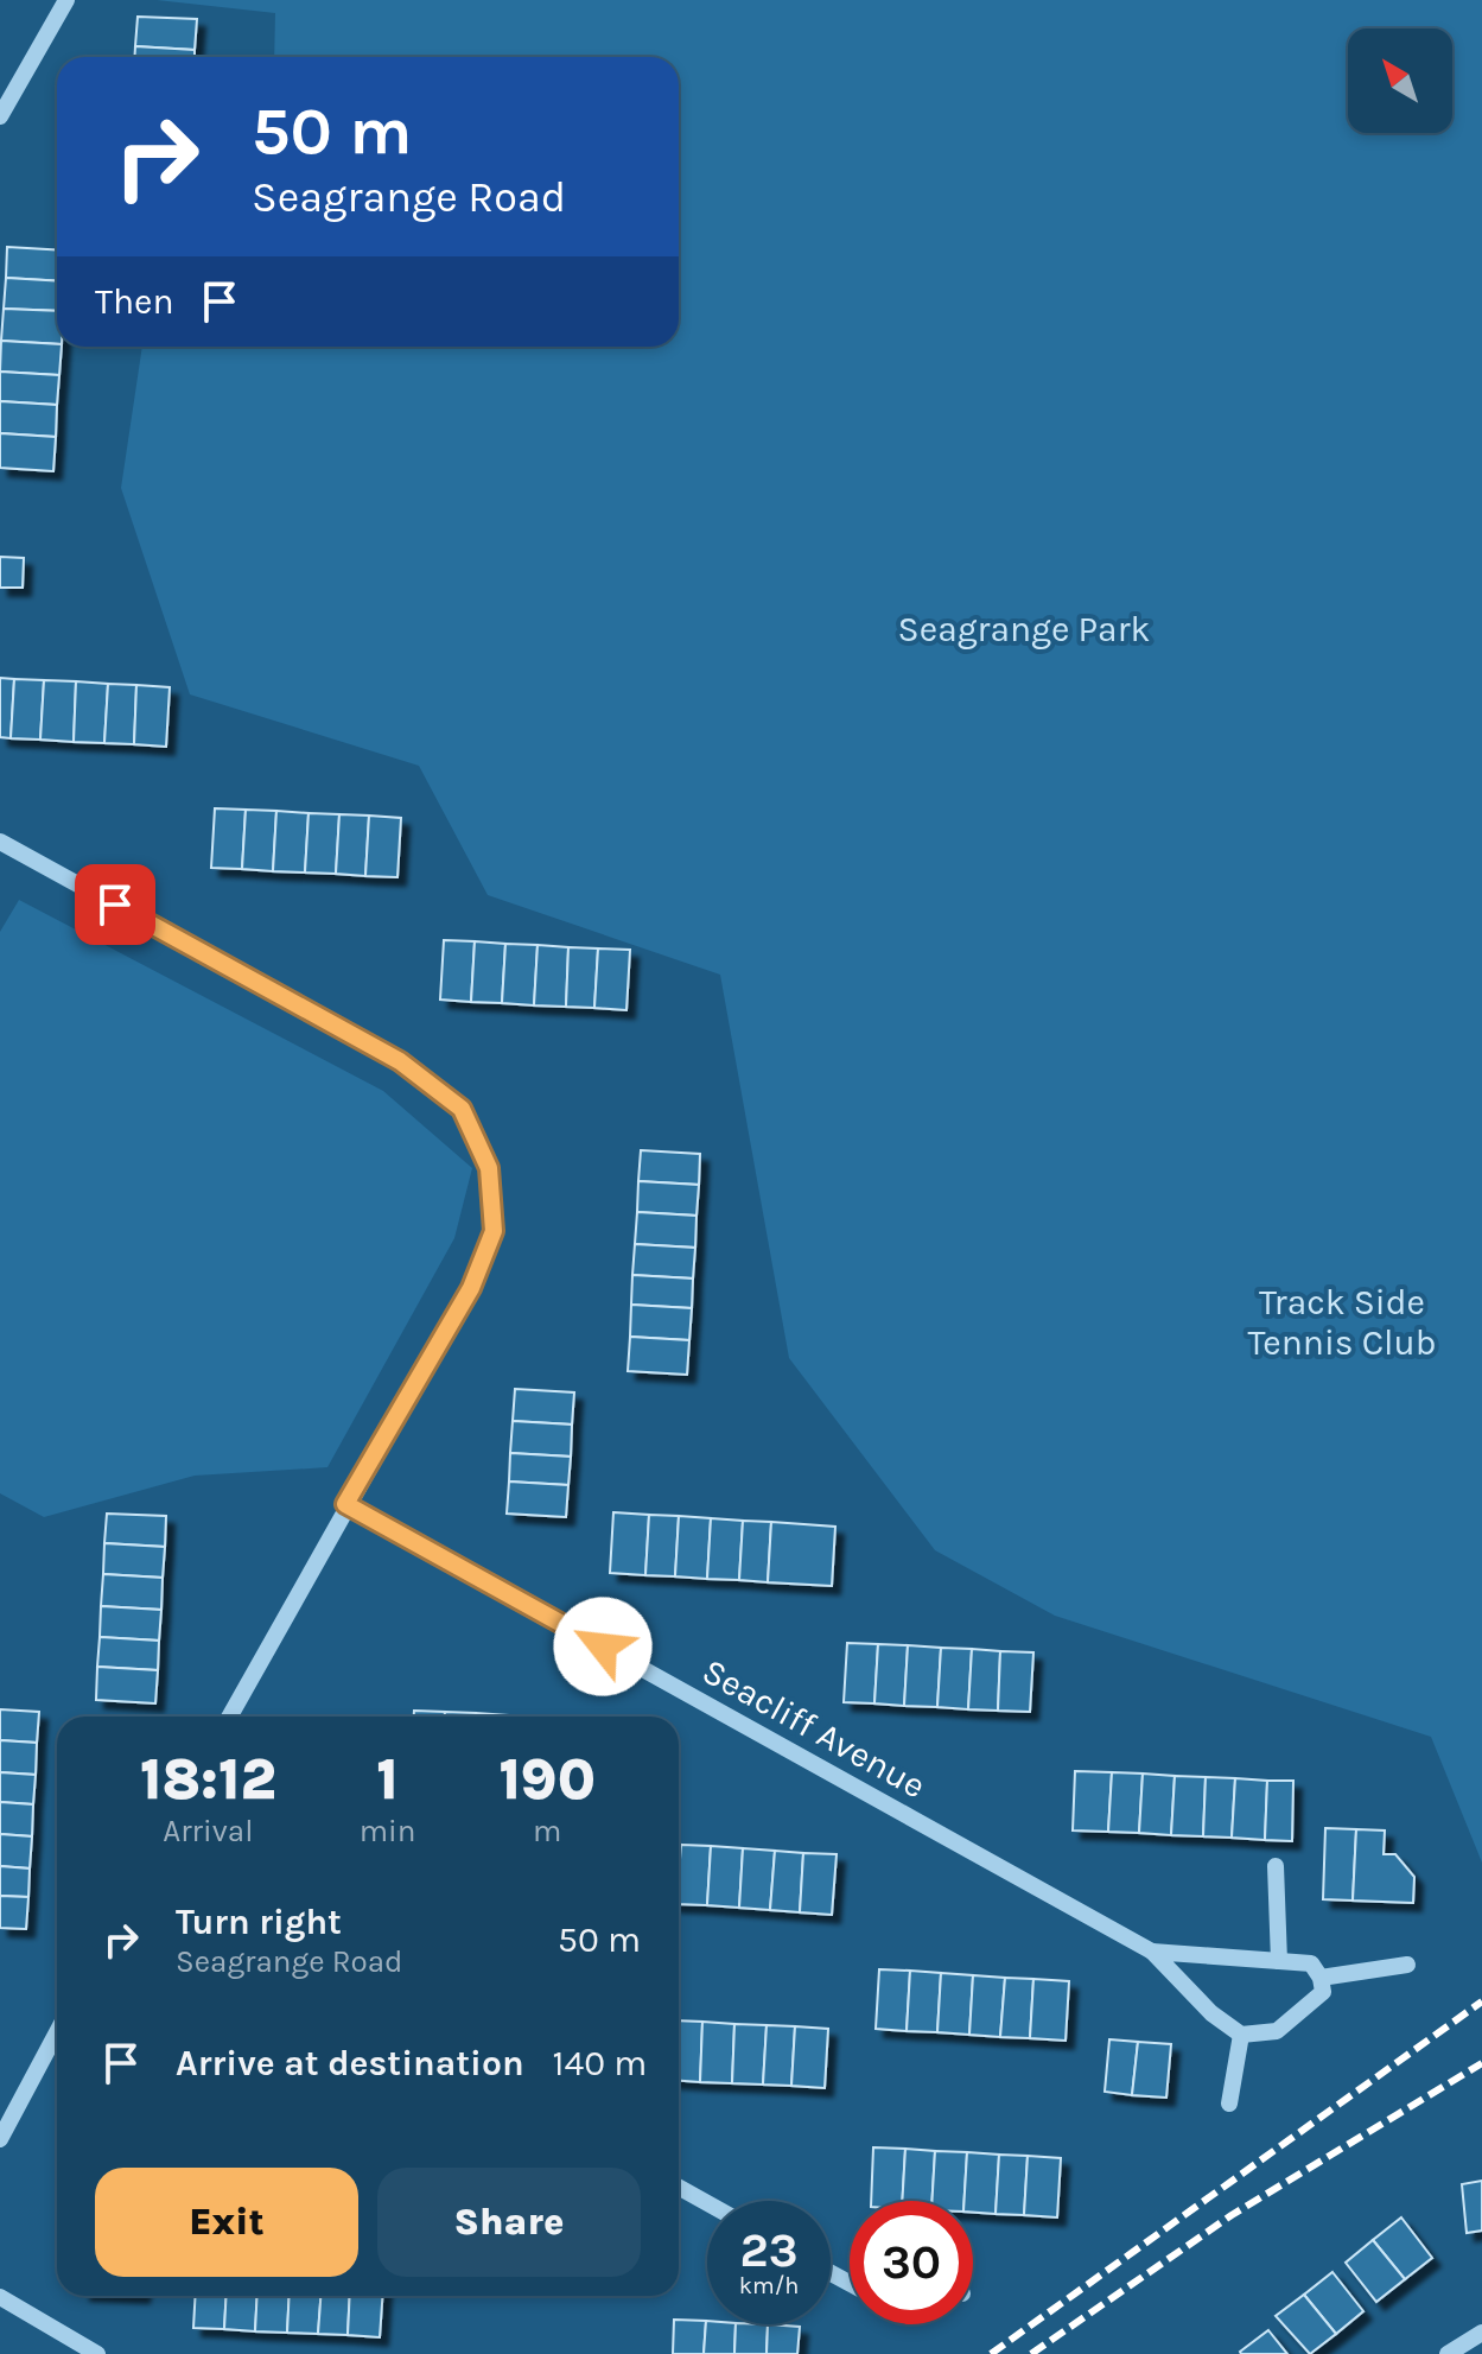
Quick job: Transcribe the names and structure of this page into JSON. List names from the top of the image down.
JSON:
{
  "streets": {
    "street": ["Seacliff Avenue"]
  },
  "parks": ["Seagrange Park", "Track Side Tennis Club"],
  "north": "top left",
  "page": {
    "turn": ["50 m", "Seagrange Road"],
    "then": "Then",
    "eta": [
      "18:12",
      "Arrival",
      "1",
      "min",
      "190",
      "m"
    ],
    "list": [
      {
        "name": "Turn right",
        "note": "Seagrange Road",
        "value": "50 m"
      },
      {
        "name": "Arrive at destination",
        "value": "140 m"
      }
    ],
    "buttons": ["Exit", "Share"],
    "speed": "23 km/h",
    "limit": "30"
  }
}
